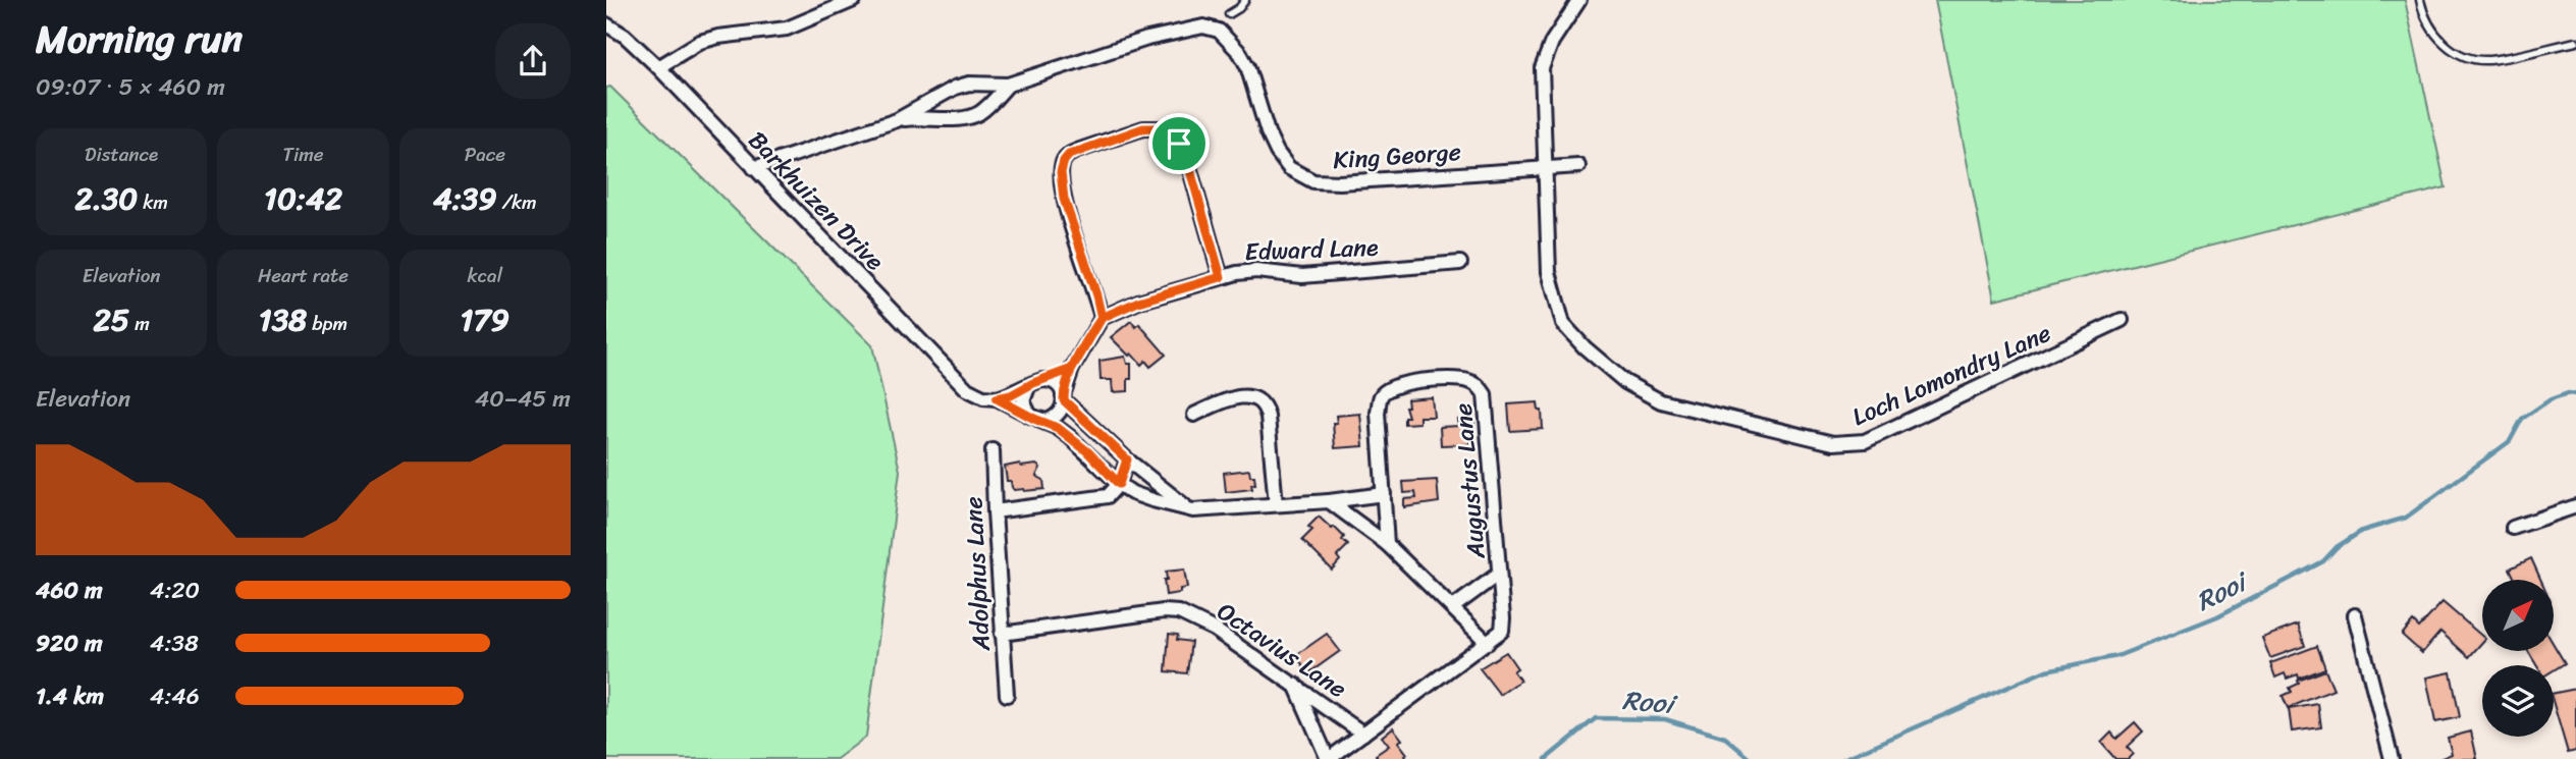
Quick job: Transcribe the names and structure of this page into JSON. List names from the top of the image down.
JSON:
{
  "streets": {
    "street": [
      "King George",
      "Barkhuizen Drive",
      "Edward Lane",
      "Loch Lomondry Lane",
      "Augustus Lane",
      "Adolphus Lane",
      "Octavius Lane"
    ]
  },
  "crossings": [
    ["King George", "Barkhuizen Drive"],
    ["King George", "Loch Lomondry Lane"],
    ["Adolphus Lane", "Octavius Lane"]
  ],
  "water": ["Rooi"],
  "north": "top right",
  "page": {
    "heading": ["Morning run", "09:07 · 5 × 460 m"],
    "stats": [
      ["Distance", "2.30 km"],
      ["Time", "10:42"],
      ["Pace", "4:39 /km"],
      ["Elevation", "25 m"],
      ["Heart rate", "138 bpm"],
      ["kcal", "179"]
    ],
    "chart": ["Elevation", "40–45 m"],
    "list": [
      {
        "name": "460 m",
        "note": "4:20"
      },
      {
        "name": "920 m",
        "note": "4:38"
      },
      {
        "name": "1.4 km",
        "note": "4:46"
      }
    ]
  }
}
